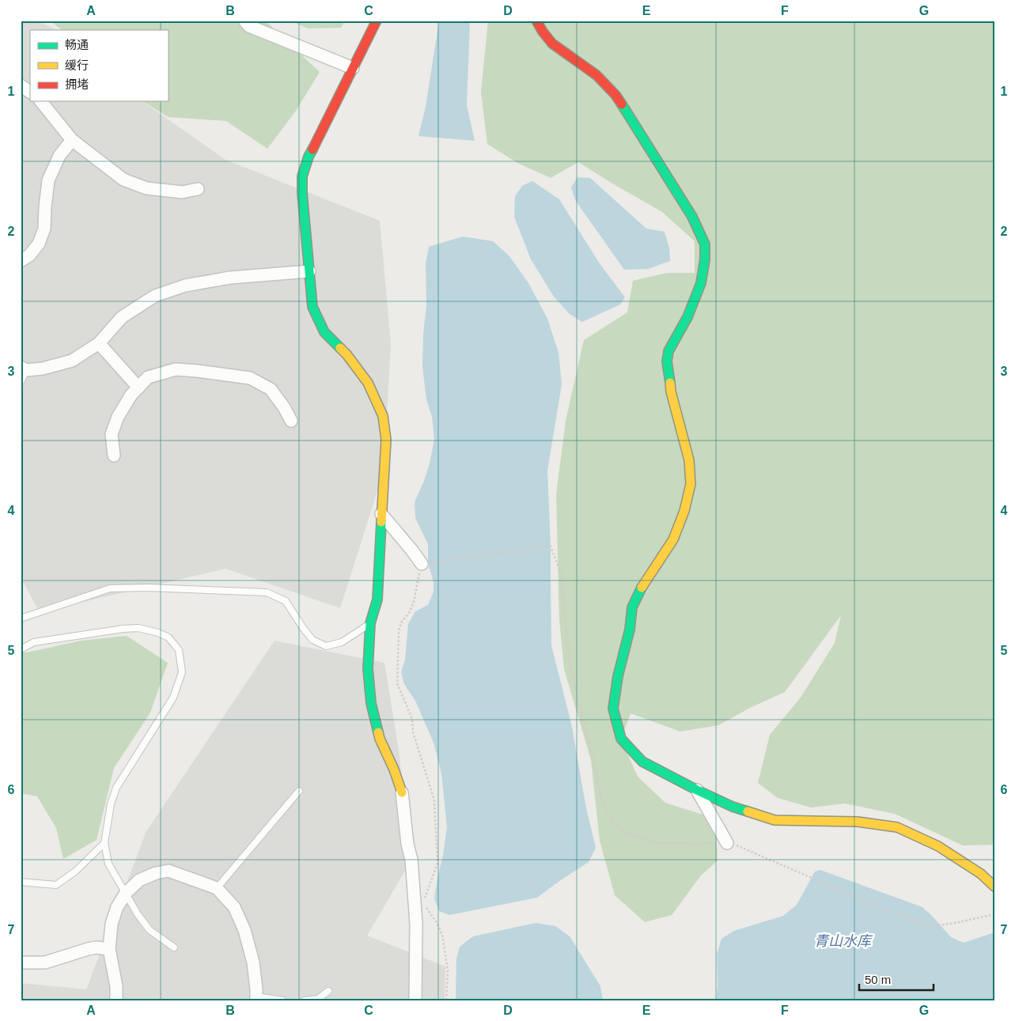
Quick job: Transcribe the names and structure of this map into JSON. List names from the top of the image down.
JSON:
{
  "water": ["青山水库"],
  "legend": ["畅通", "缓行", "拥堵"],
  "scale_bar": "50 m",
  "grid": {
    "columns": [
      "A",
      "B",
      "C",
      "D",
      "E",
      "F",
      "G"
    ],
    "rows": [
      "1",
      "2",
      "3",
      "4",
      "5",
      "6",
      "7"
    ]
  }
}
